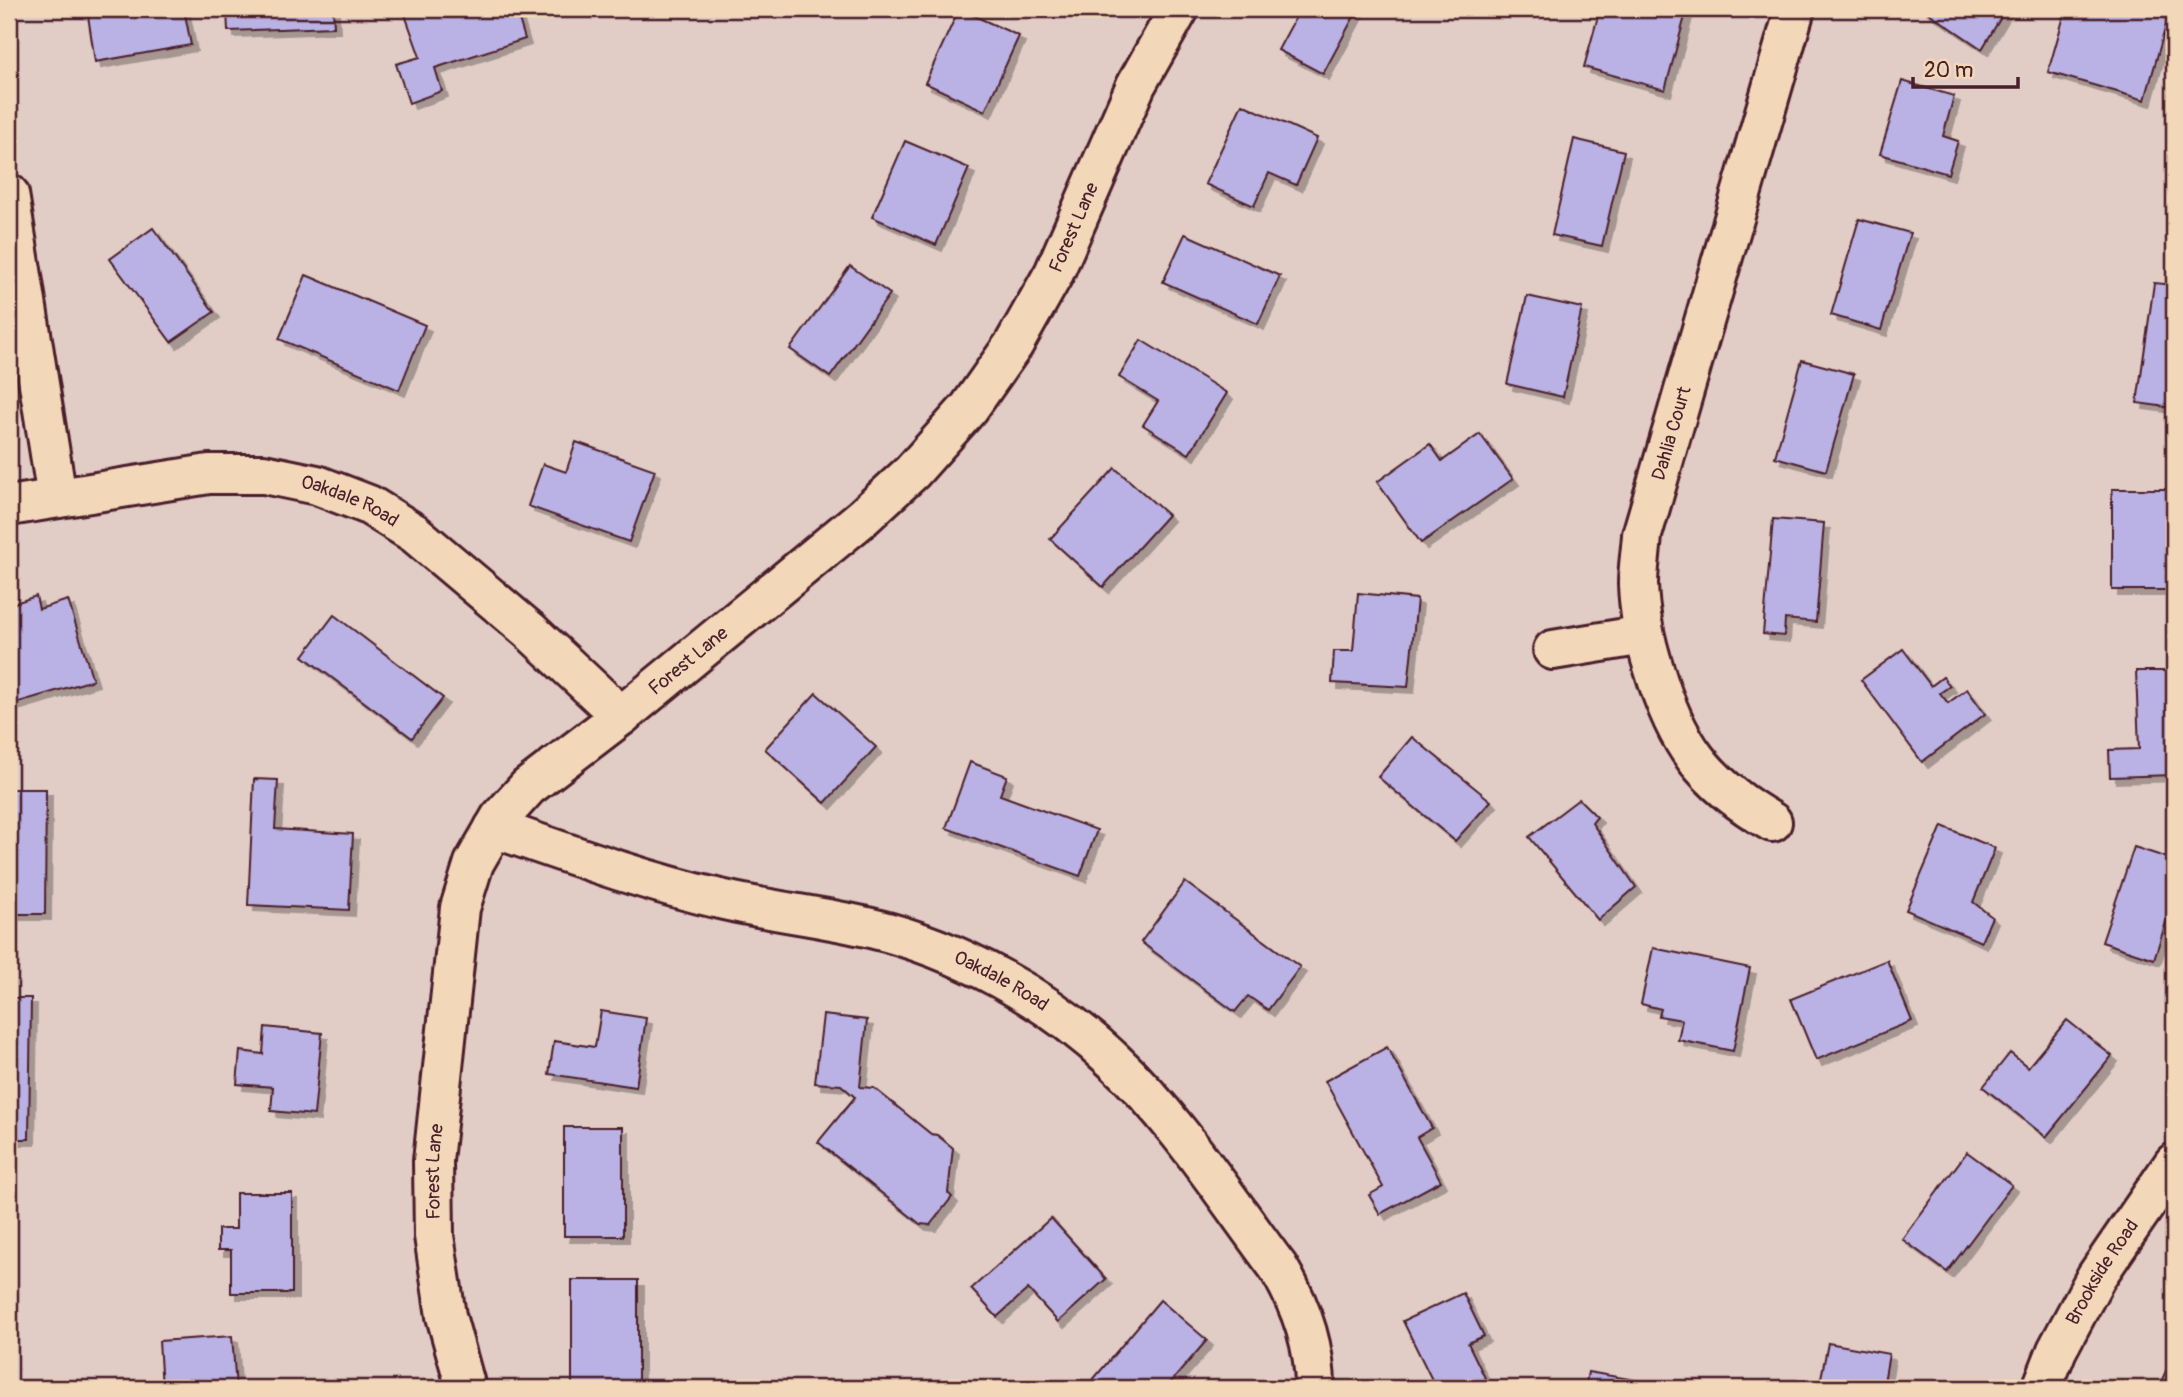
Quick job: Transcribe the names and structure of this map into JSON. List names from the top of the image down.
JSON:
{
  "streets": {
    "street": [
      "Forest Lane",
      "Dahlia Court",
      "Oakdale Road",
      "Brookside Road"
    ]
  },
  "crossings": [
    ["Forest Lane", "Oakdale Road"]
  ],
  "scale_bar": "20 m"
}
